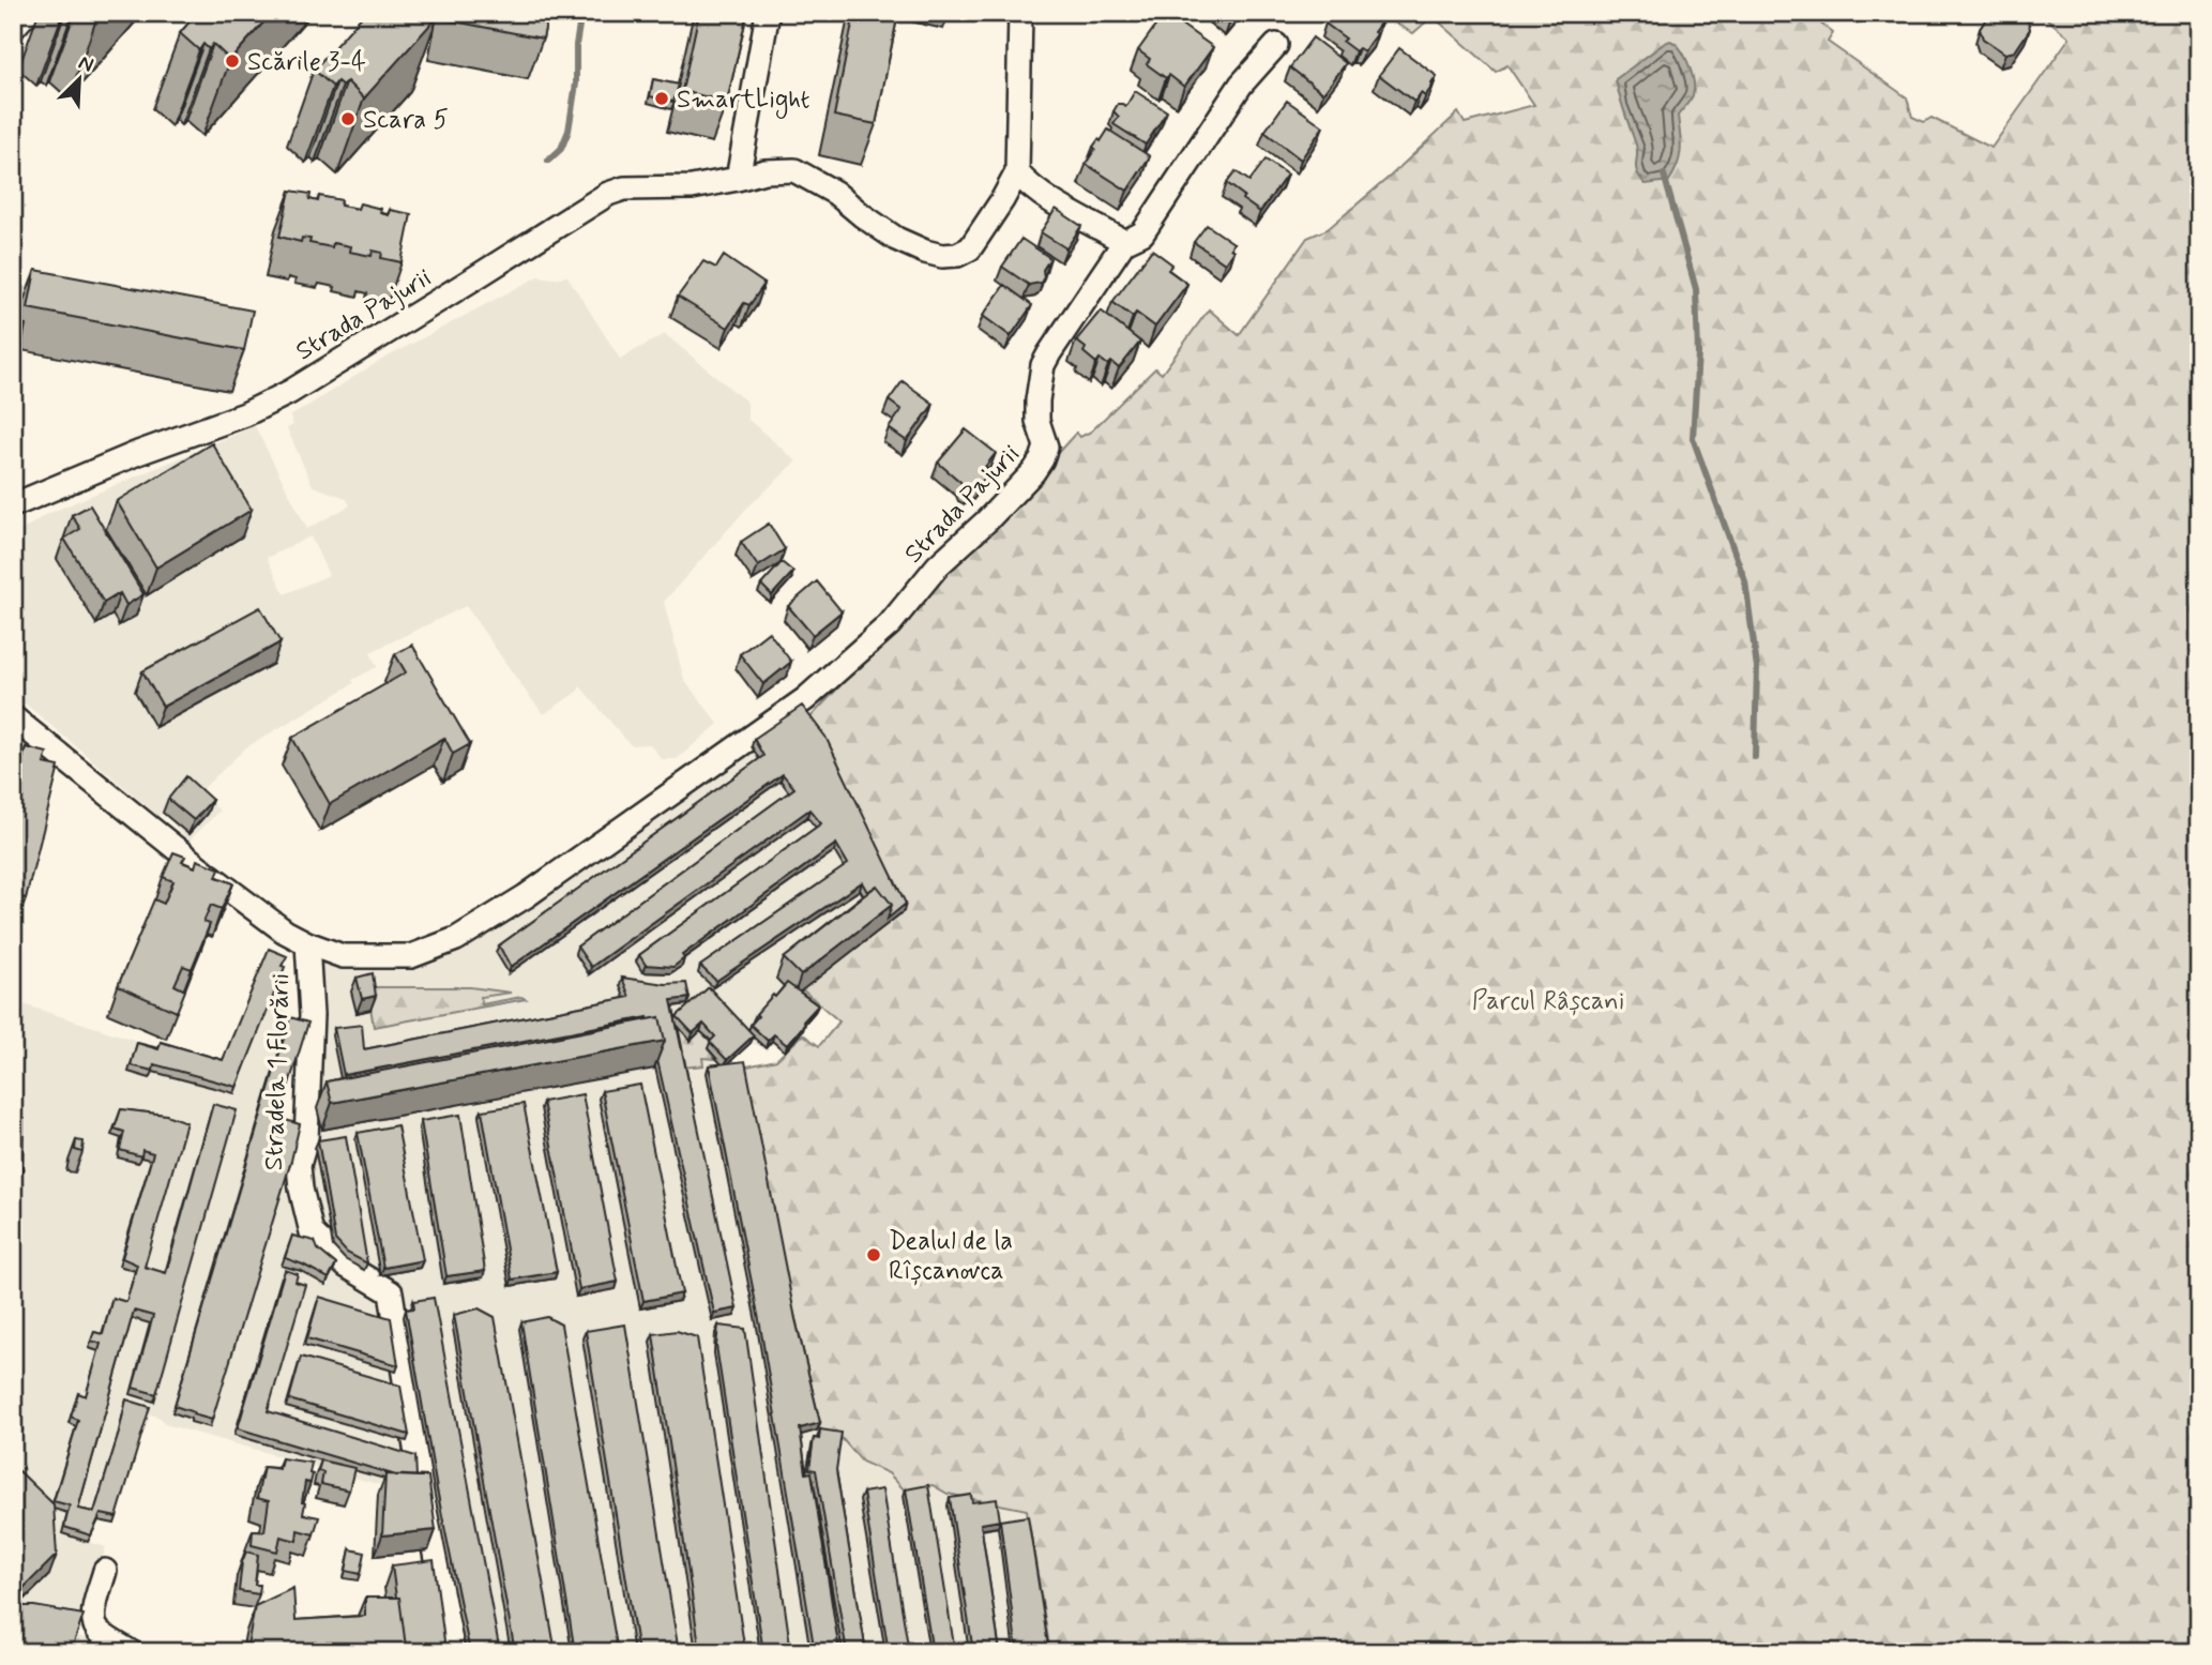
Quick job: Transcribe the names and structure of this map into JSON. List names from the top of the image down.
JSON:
{
  "streets": {
    "street": ["Strada Pajurii", "Stradela 1 Florării"]
  },
  "crossings": [
    ["Strada Pajurii", "Stradela 1 Florării"]
  ],
  "parks": ["Parcul Râșcani"],
  "places": [
    "Scările 3-4",
    "SmartLight",
    "Scara 5",
    "Dealul de la Rîșcanovca"
  ],
  "north": "top right"
}
